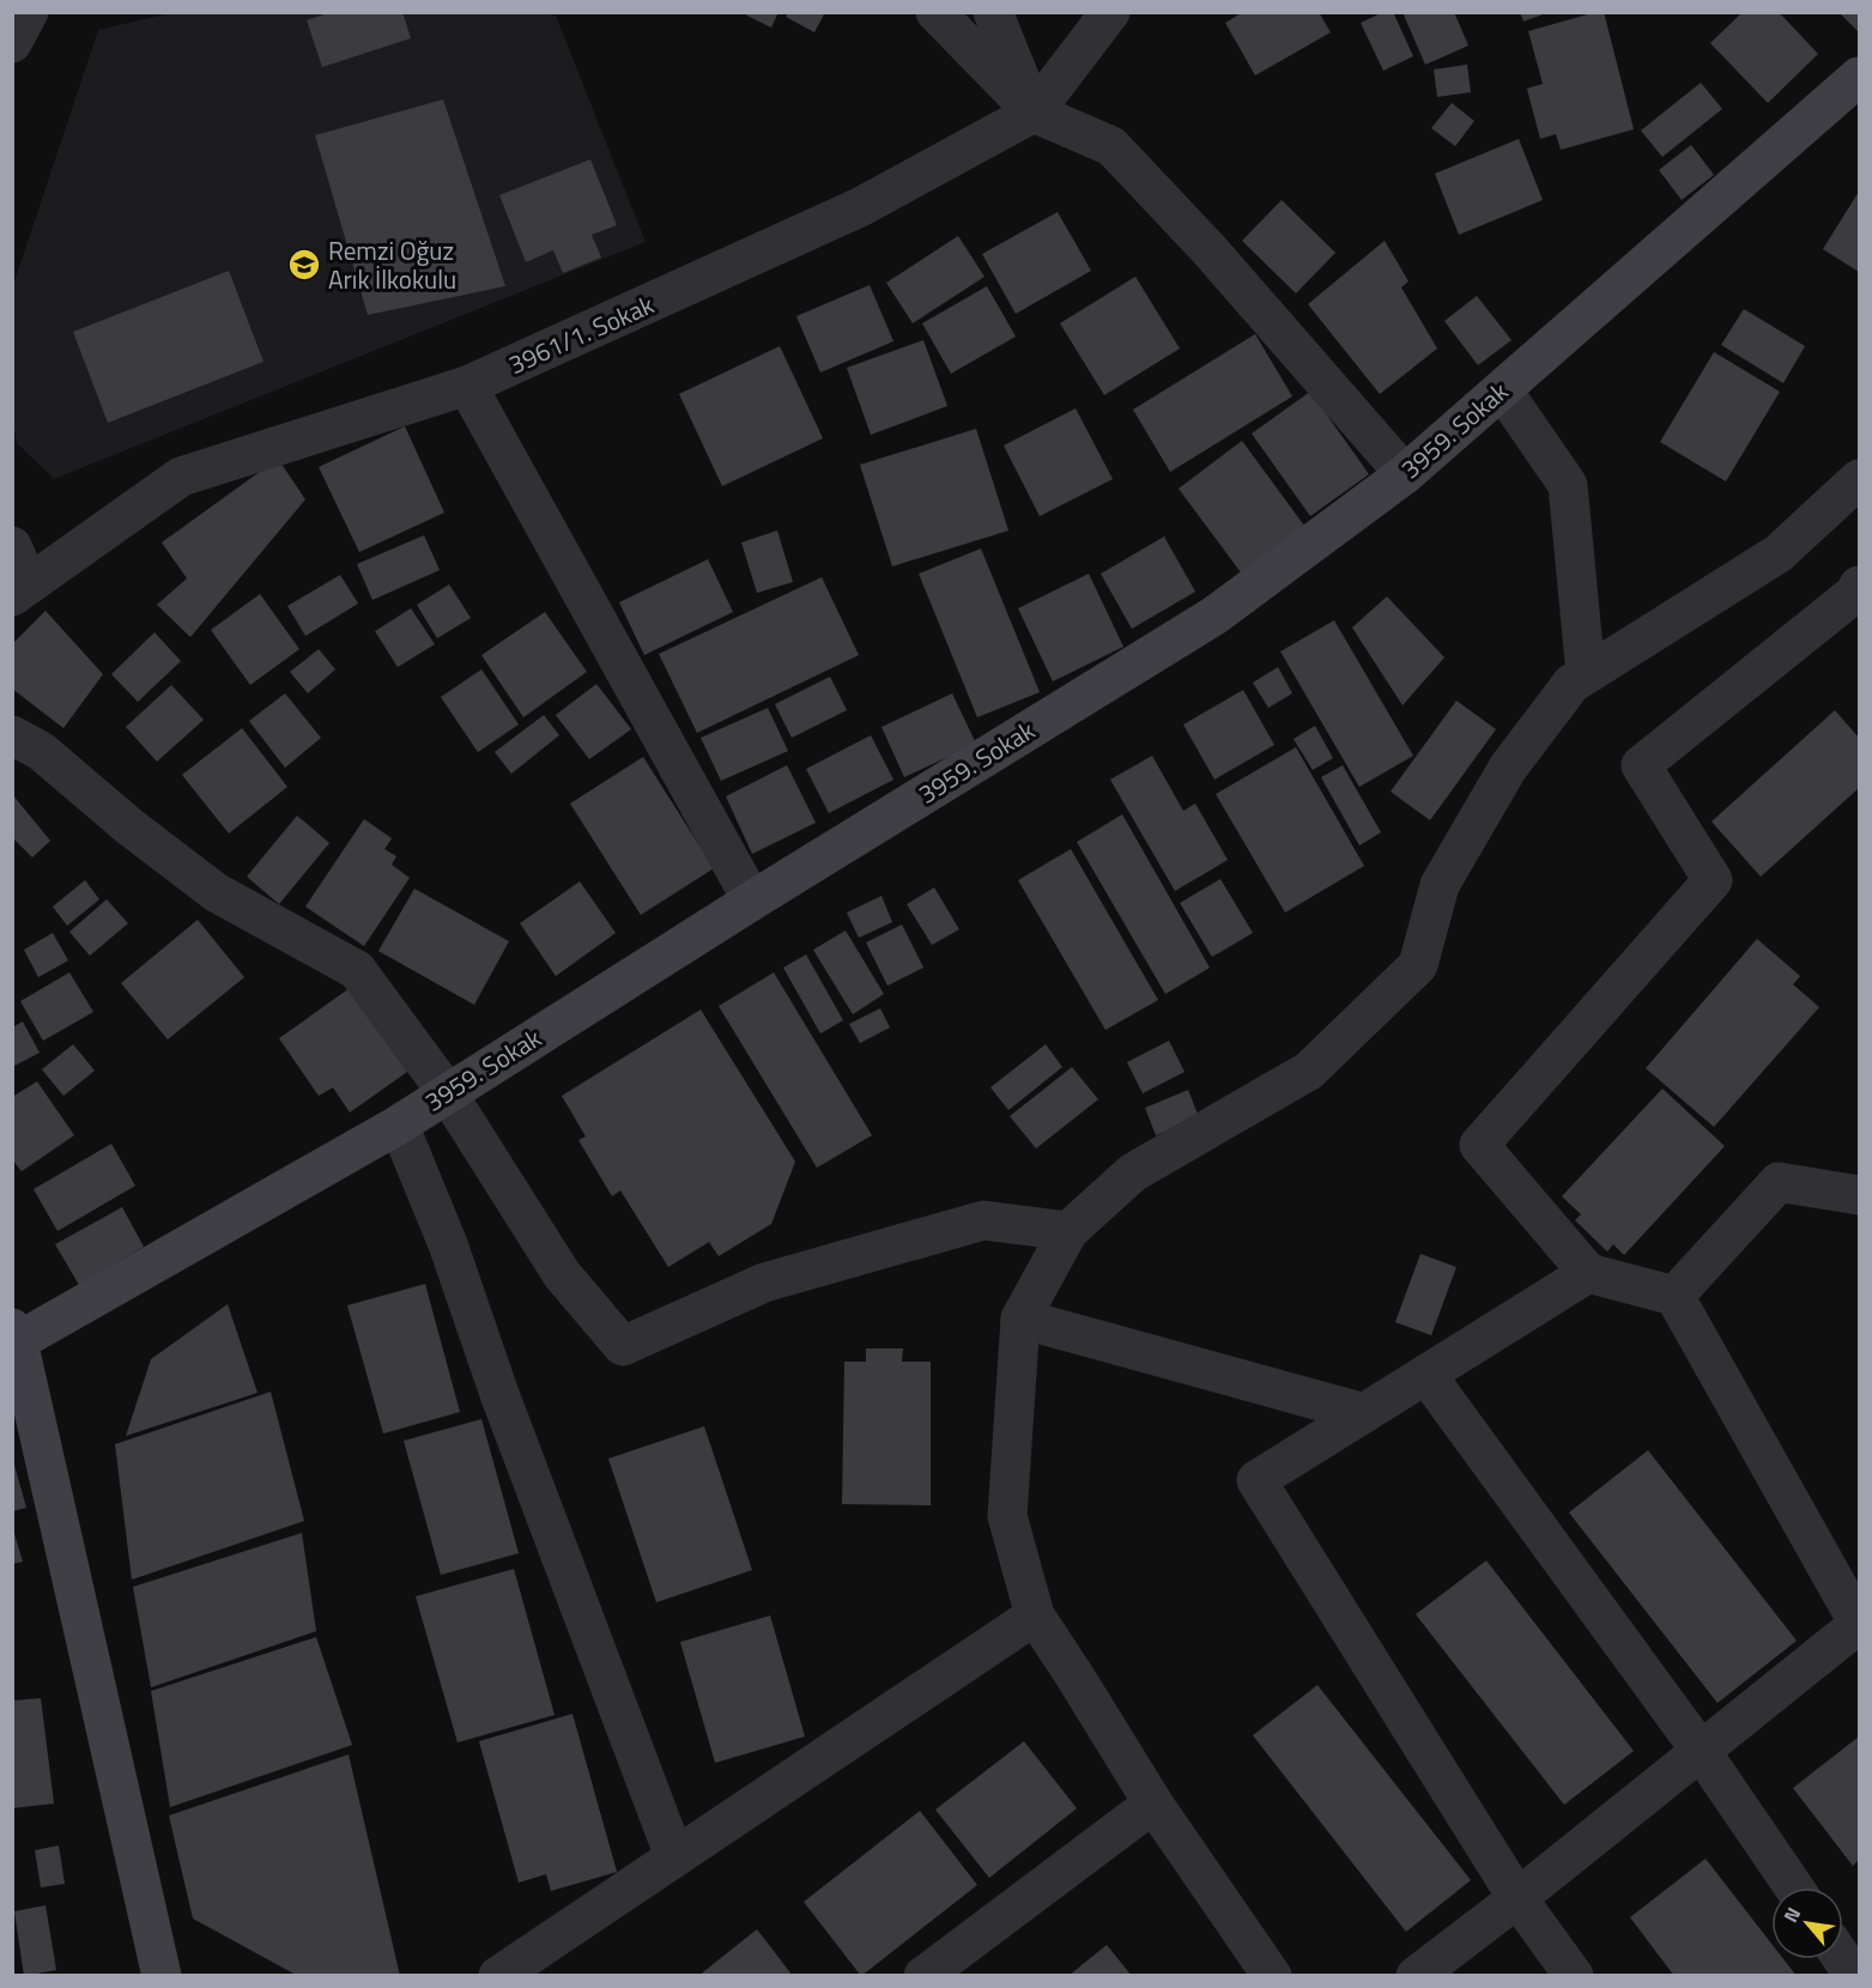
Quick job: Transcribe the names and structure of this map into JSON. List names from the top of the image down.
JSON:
{
  "streets": {
    "street": ["3961/1. Sokak", "3959. Sokak"]
  },
  "places": {
    "school or university": ["Remzi Oğuz Arık İlkokulu"]
  },
  "north": "top left"
}
